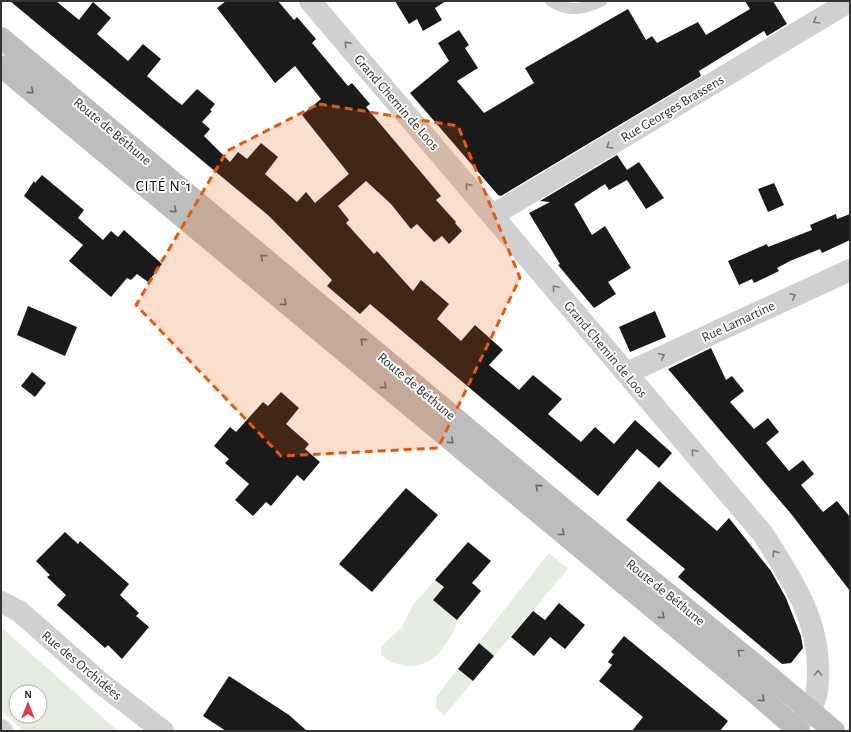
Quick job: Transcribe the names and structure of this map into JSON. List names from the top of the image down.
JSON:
{
  "streets": {
    "main road": ["Route de Béthune"],
    "street": [
      "Grand Chemin de Loos",
      "Rue Georges Brassens",
      "Rue Lamartine",
      "Rue des Orchidées"
    ]
  },
  "crossings": [
    ["Grand Chemin de Loos", "Rue Georges Brassens"],
    ["Grand Chemin de Loos", "Route de Béthune"],
    ["Grand Chemin de Loos", "Rue Lamartine"]
  ],
  "one_way": ["Grand Chemin de Loos", "Rue Georges Brassens", "Rue Lamartine"],
  "districts": ["CITÉ N°1"],
  "north": "top"
}
